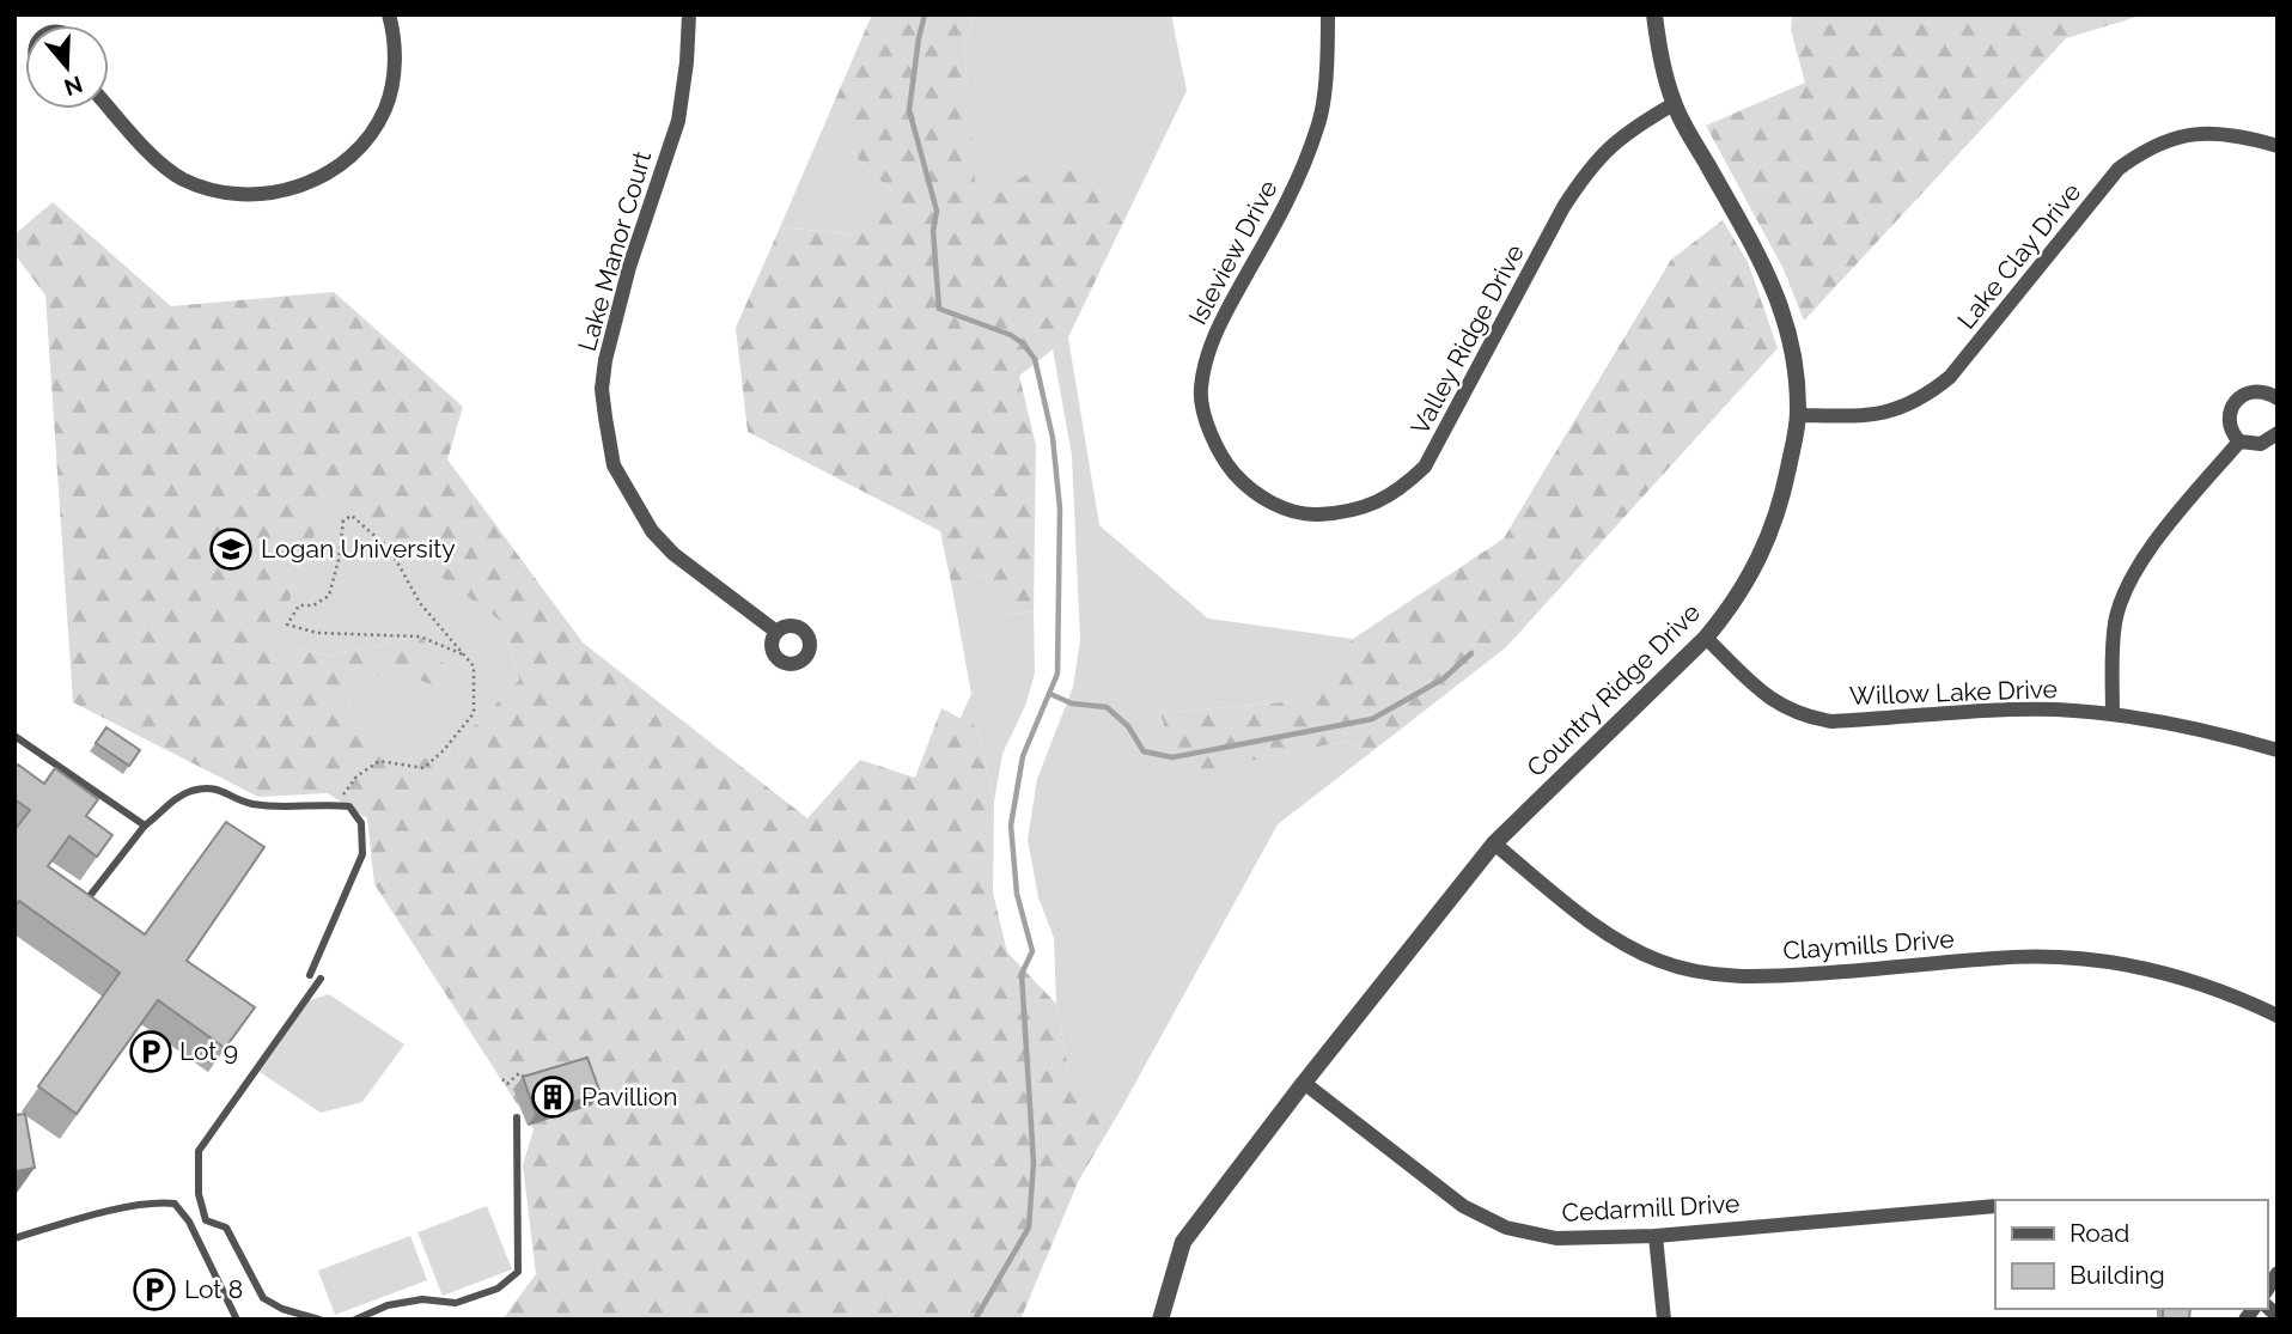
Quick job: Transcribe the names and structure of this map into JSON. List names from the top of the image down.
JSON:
{
  "streets": {
    "street": [
      "Lake Manor Court",
      "Isleview Drive",
      "Lake Clay Drive",
      "Valley Ridge Drive",
      "Country Ridge Drive",
      "Willow Lake Drive",
      "Claymills Drive",
      "Cedarmill Drive"
    ]
  },
  "crossings": [
    ["Isleview Drive", "Valley Ridge Drive"],
    ["Lake Clay Drive", "Country Ridge Drive"],
    ["Valley Ridge Drive", "Country Ridge Drive"],
    ["Country Ridge Drive", "Willow Lake Drive"],
    ["Country Ridge Drive", "Claymills Drive"],
    ["Country Ridge Drive", "Cedarmill Drive"]
  ],
  "places": {
    "school or university": ["Logan University"],
    "parking": ["Lot 9", "Lot 8"],
    "building": ["Pavillion"]
  },
  "legend": ["Road", "Building"],
  "north": "bottom"
}
